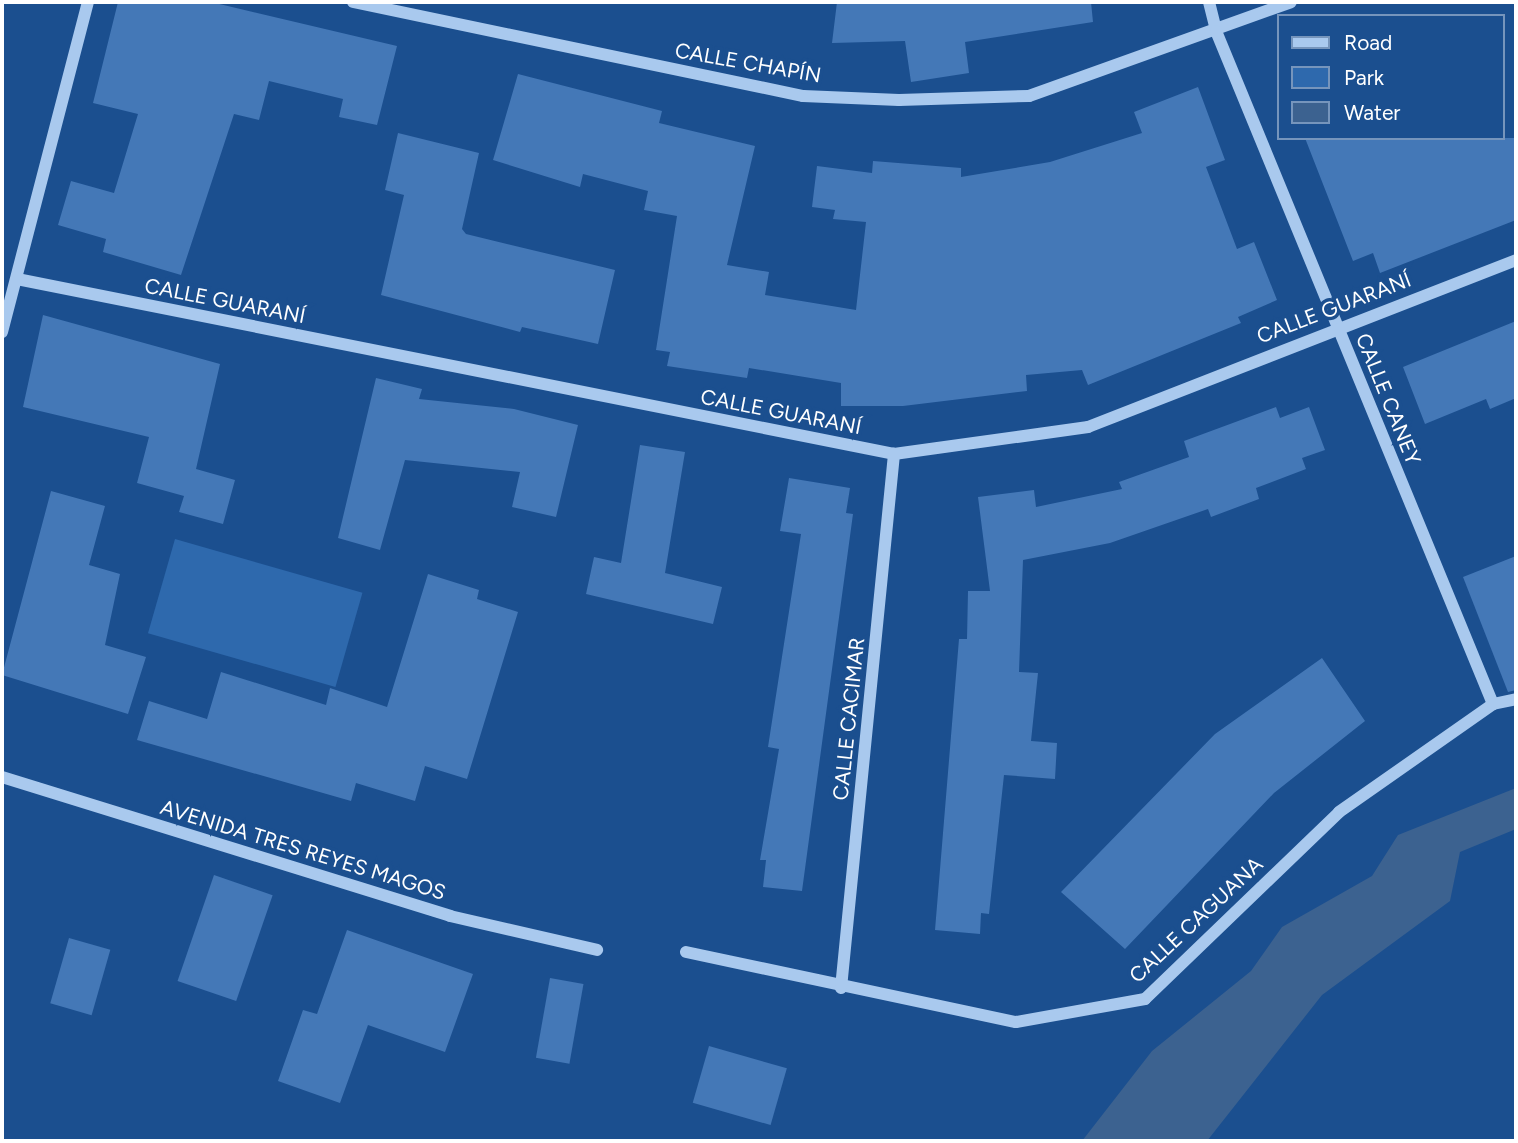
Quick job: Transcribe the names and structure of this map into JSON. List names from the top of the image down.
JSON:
{
  "streets": {
    "street": [
      "CALLE CHAPÍN",
      "CALLE GUARANÍ",
      "CALLE CANEY",
      "CALLE CACIMAR",
      "AVENIDA TRES REYES MAGOS",
      "CALLE CAGUANA"
    ]
  },
  "crossings": [
    ["CALLE CHAPÍN", "CALLE CANEY"],
    ["CALLE GUARANÍ", "CALLE CANEY"],
    ["CALLE GUARANÍ", "CALLE CACIMAR"],
    ["CALLE CANEY", "CALLE CAGUANA"],
    ["CALLE CACIMAR", "CALLE CAGUANA"]
  ],
  "legend": ["Road", "Park", "Water"]
}
